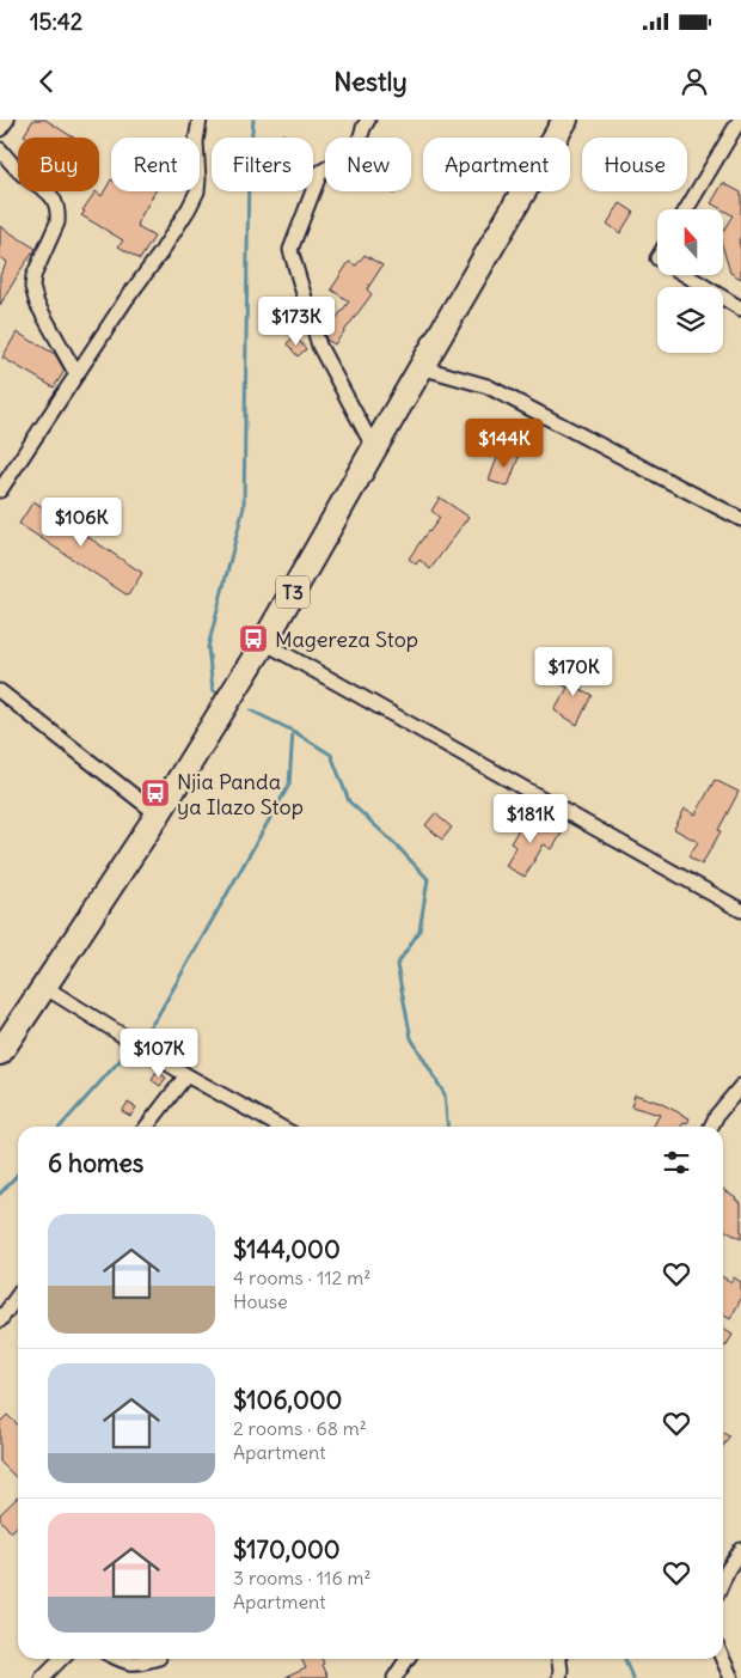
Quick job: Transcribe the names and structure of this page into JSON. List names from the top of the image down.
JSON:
{
  "streets": {
    "highway": ["T3"]
  },
  "places": {
    "bus stop": ["Magereza Stop", "Njia Panda ya Ilazo Stop"]
  },
  "north": "top",
  "page": {
    "status": "15:42",
    "header": "Nestly",
    "chip": [
      "Buy",
      "Rent",
      "Filters",
      "New",
      "Apartment",
      "House"
    ],
    "price": [
      "$173K",
      "$144K",
      "$106K",
      "$170K",
      "$181K",
      "$107K"
    ],
    "heading": "6 homes",
    "list": [
      {
        "name": "$144,000",
        "note": "4 rooms · 112 m² · House"
      },
      {
        "name": "$106,000",
        "note": "2 rooms · 68 m² · Apartment"
      },
      {
        "name": "$170,000",
        "note": "3 rooms · 116 m² · Apartment"
      }
    ]
  }
}
